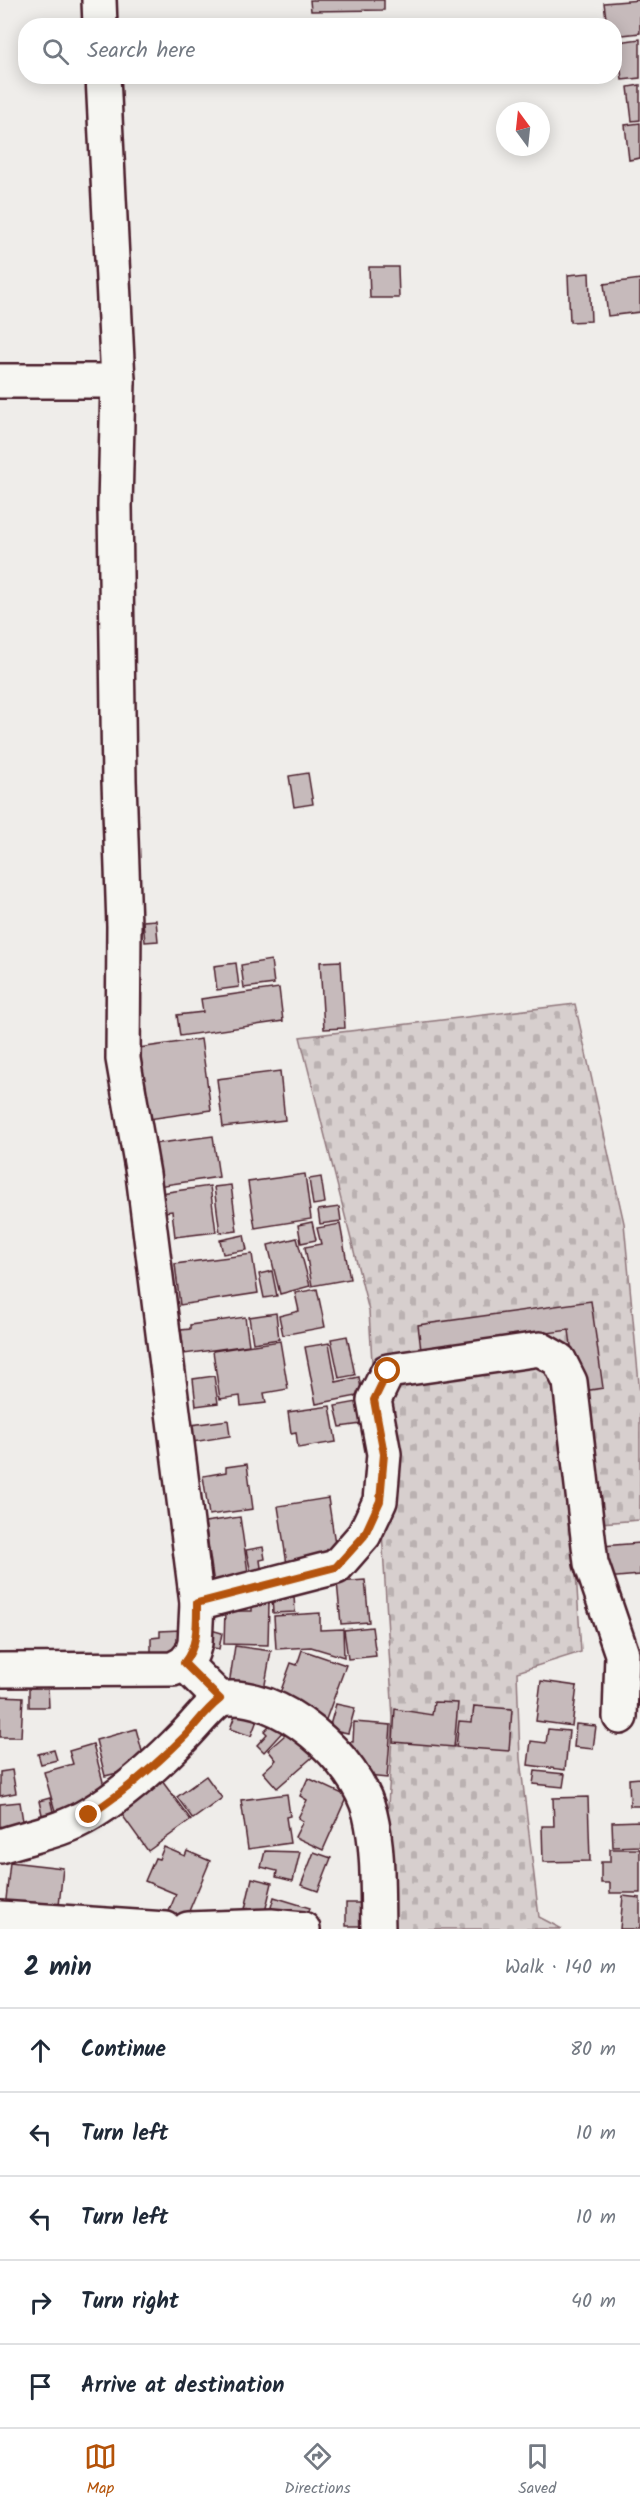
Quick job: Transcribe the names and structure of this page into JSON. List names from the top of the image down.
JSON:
{
  "north": "top",
  "page": {
    "search": "Search here",
    "heading": ["2 min", "Walk · 140 m"],
    "list": [
      ["Continue", "80 m"],
      ["Turn left", "10 m"],
      ["Turn left", "10 m"],
      ["Turn right", "40 m"],
      "Arrive at destination"
    ],
    "nav": ["Map", "Directions", "Saved"]
  }
}
